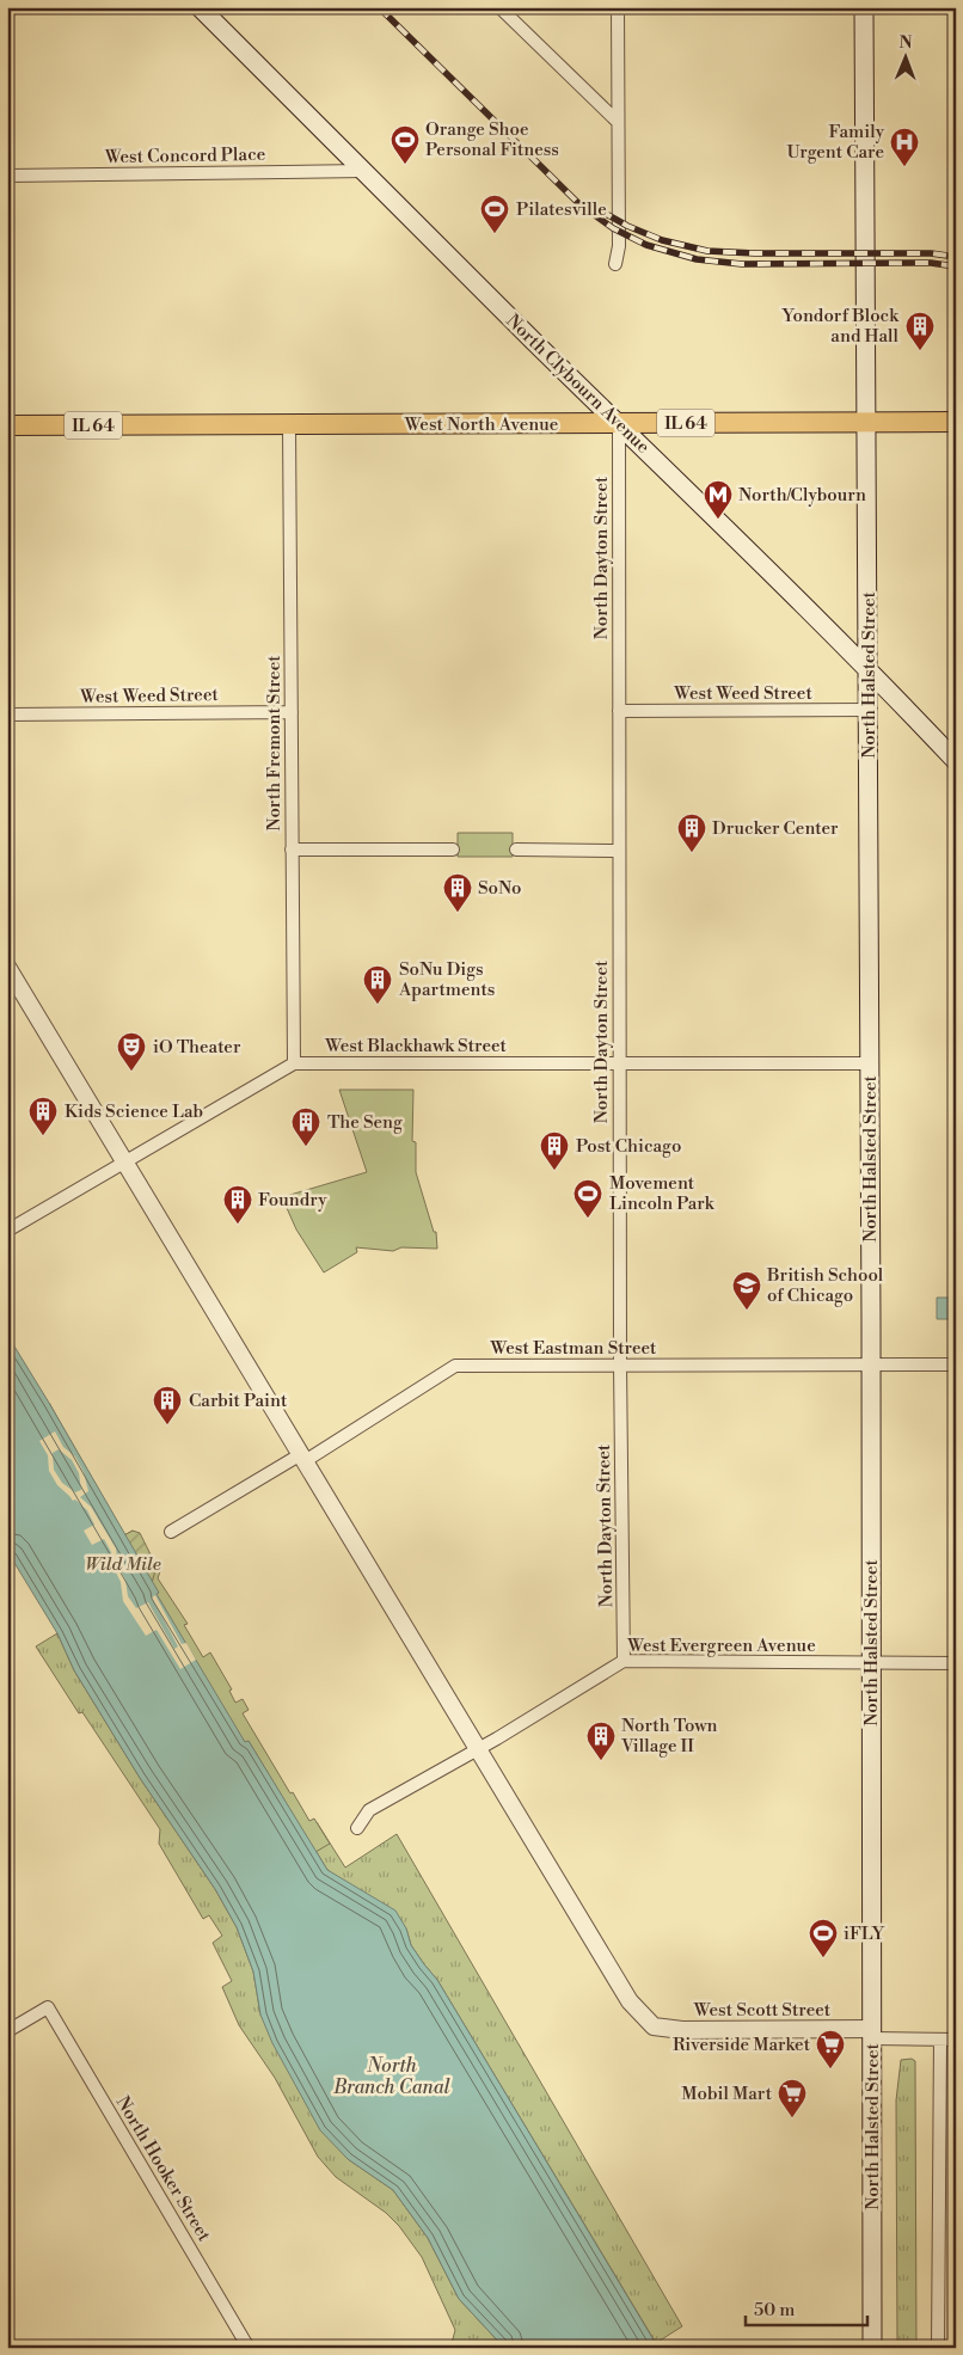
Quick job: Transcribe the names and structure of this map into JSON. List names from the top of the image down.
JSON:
{
  "streets": {
    "main road": [
      "North Clybourn Avenue",
      "IL 64",
      "West North Avenue",
      "North Halsted Street"
    ],
    "street": [
      "West Concord Place",
      "North Dayton Street",
      "West Weed Street",
      "North Fremont Street",
      "West Blackhawk Street",
      "West Eastman Street",
      "West Evergreen Avenue",
      "West Scott Street",
      "North Hooker Street"
    ]
  },
  "crossings": [
    ["West Concord Place", "North Clybourn Avenue"],
    ["North Clybourn Avenue", "West North Avenue"],
    ["North Clybourn Avenue", "North Dayton Street"],
    ["North Clybourn Avenue", "North Halsted Street"],
    ["West North Avenue", "North Dayton Street"],
    ["West North Avenue", "North Halsted Street"],
    ["West North Avenue", "North Fremont Street"],
    ["North Dayton Street", "West Weed Street"],
    ["North Dayton Street", "West Blackhawk Street"],
    ["North Dayton Street", "West Eastman Street"],
    ["North Dayton Street", "West Evergreen Avenue"],
    ["North Halsted Street", "West Weed Street"],
    ["North Halsted Street", "West Blackhawk Street"],
    ["North Halsted Street", "West Eastman Street"],
    ["North Halsted Street", "West Evergreen Avenue"],
    ["North Halsted Street", "West Scott Street"],
    ["West Weed Street", "North Fremont Street"],
    ["North Fremont Street", "West Blackhawk Street"],
    ["West Evergreen Avenue", "West Scott Street"]
  ],
  "water": ["North Branch Canal"],
  "parks": ["Wild Mile"],
  "places": {
    "sports": [
      "Orange Shoe Personal Fitness",
      "Pilatesville",
      "Movement Lincoln Park",
      "iFLY"
    ],
    "hospital": ["Family Urgent Care"],
    "building": [
      "Yondorf Block and Hall",
      "Drucker Center",
      "SoNo",
      "SoNu Digs Apartments",
      "Kids Science Lab",
      "The Seng",
      "Post Chicago",
      "Foundry",
      "Carbit Paint",
      "North Town Village II"
    ],
    "metro station": ["North/Clybourn"],
    "theatre": ["iO Theater"],
    "school or university": ["British School of Chicago"],
    "supermarket": ["Riverside Market", "Mobil Mart"]
  },
  "scale_bar": "50 m",
  "north": "top"
}
